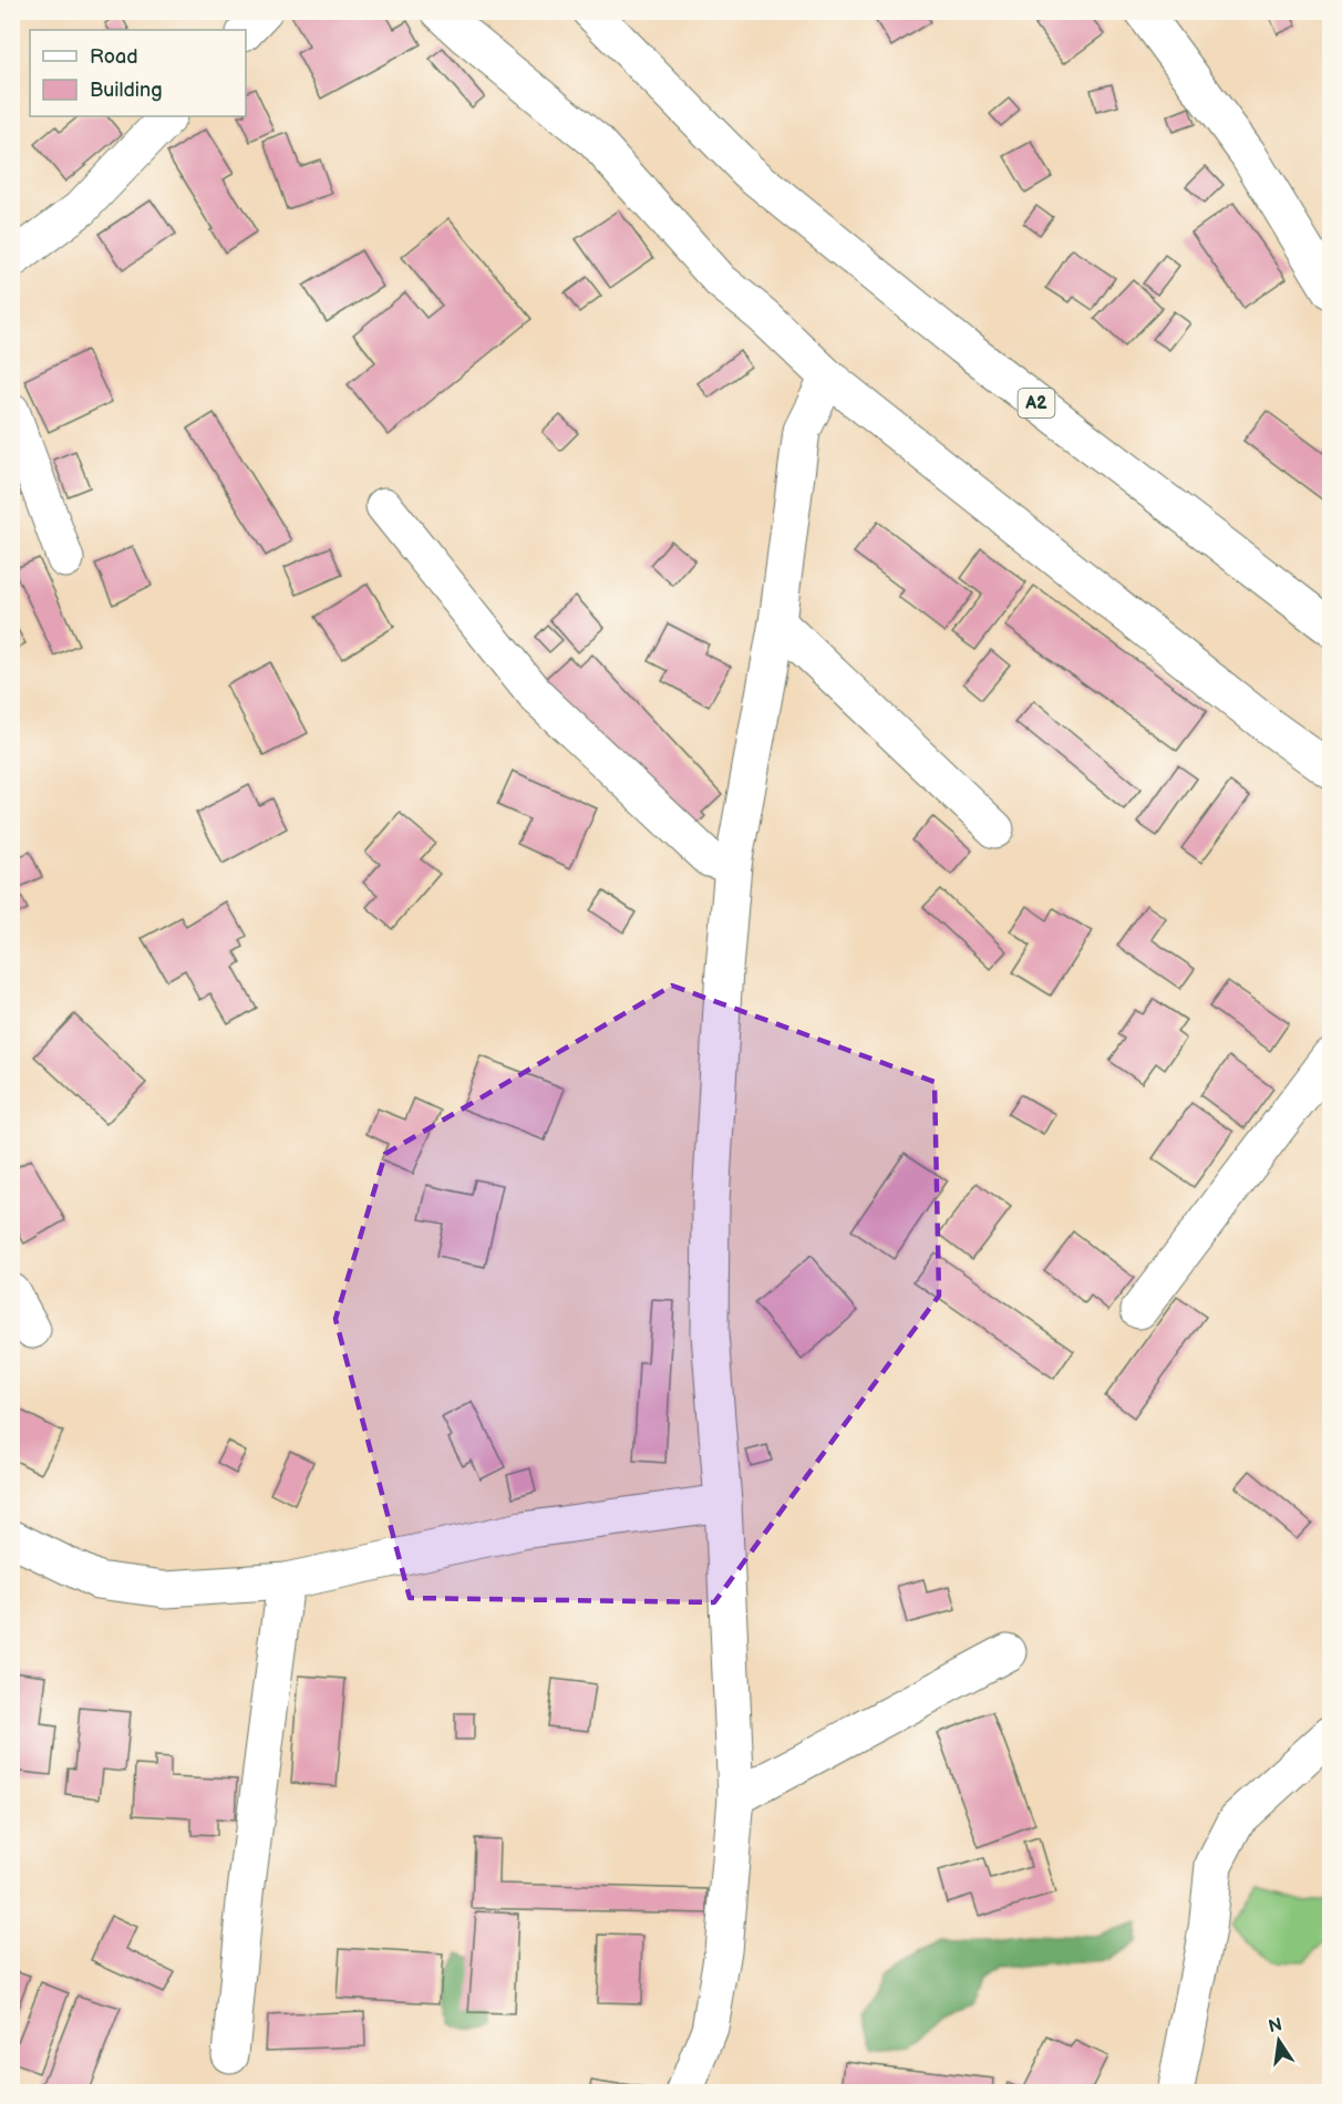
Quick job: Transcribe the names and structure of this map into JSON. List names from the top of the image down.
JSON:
{
  "streets": {
    "street": ["A2"]
  },
  "legend": ["Road", "Building"],
  "north": "top"
}
